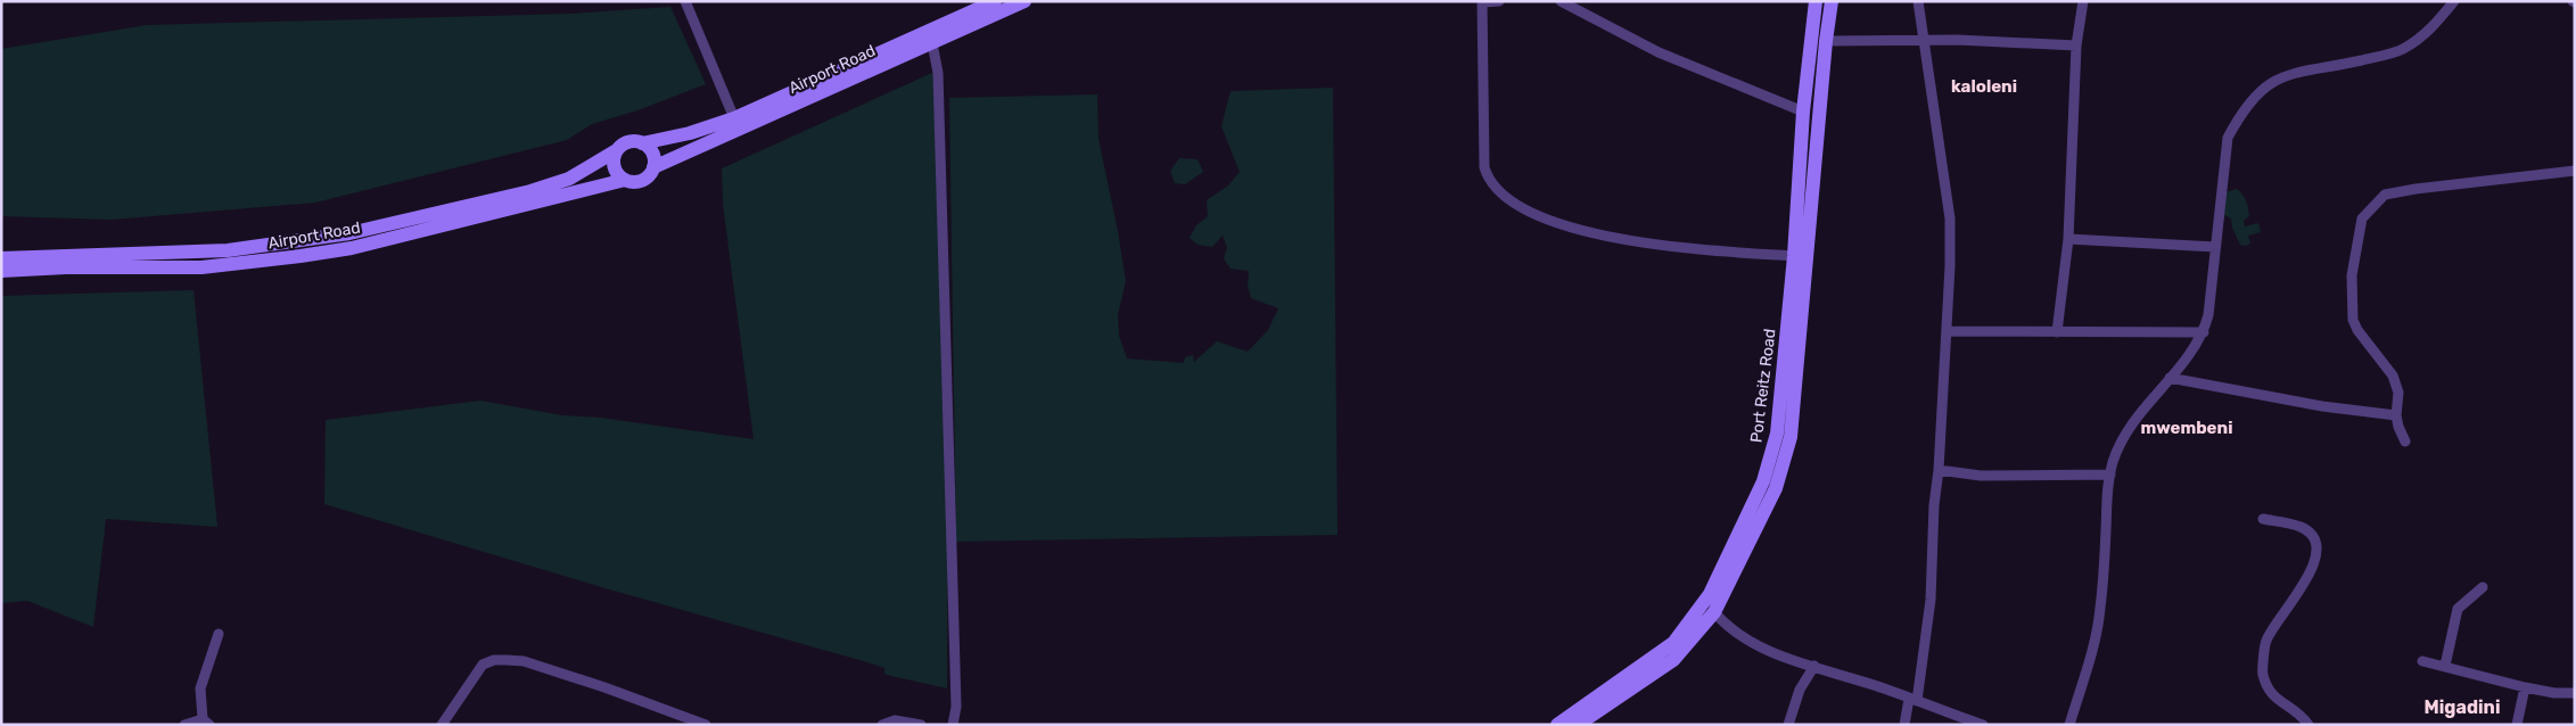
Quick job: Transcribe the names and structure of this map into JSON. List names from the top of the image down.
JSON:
{
  "streets": {
    "main road": ["Airport Road", "Port Reitz Road"]
  },
  "districts": ["kaloleni", "mwembeni", "Migadini"]
}
